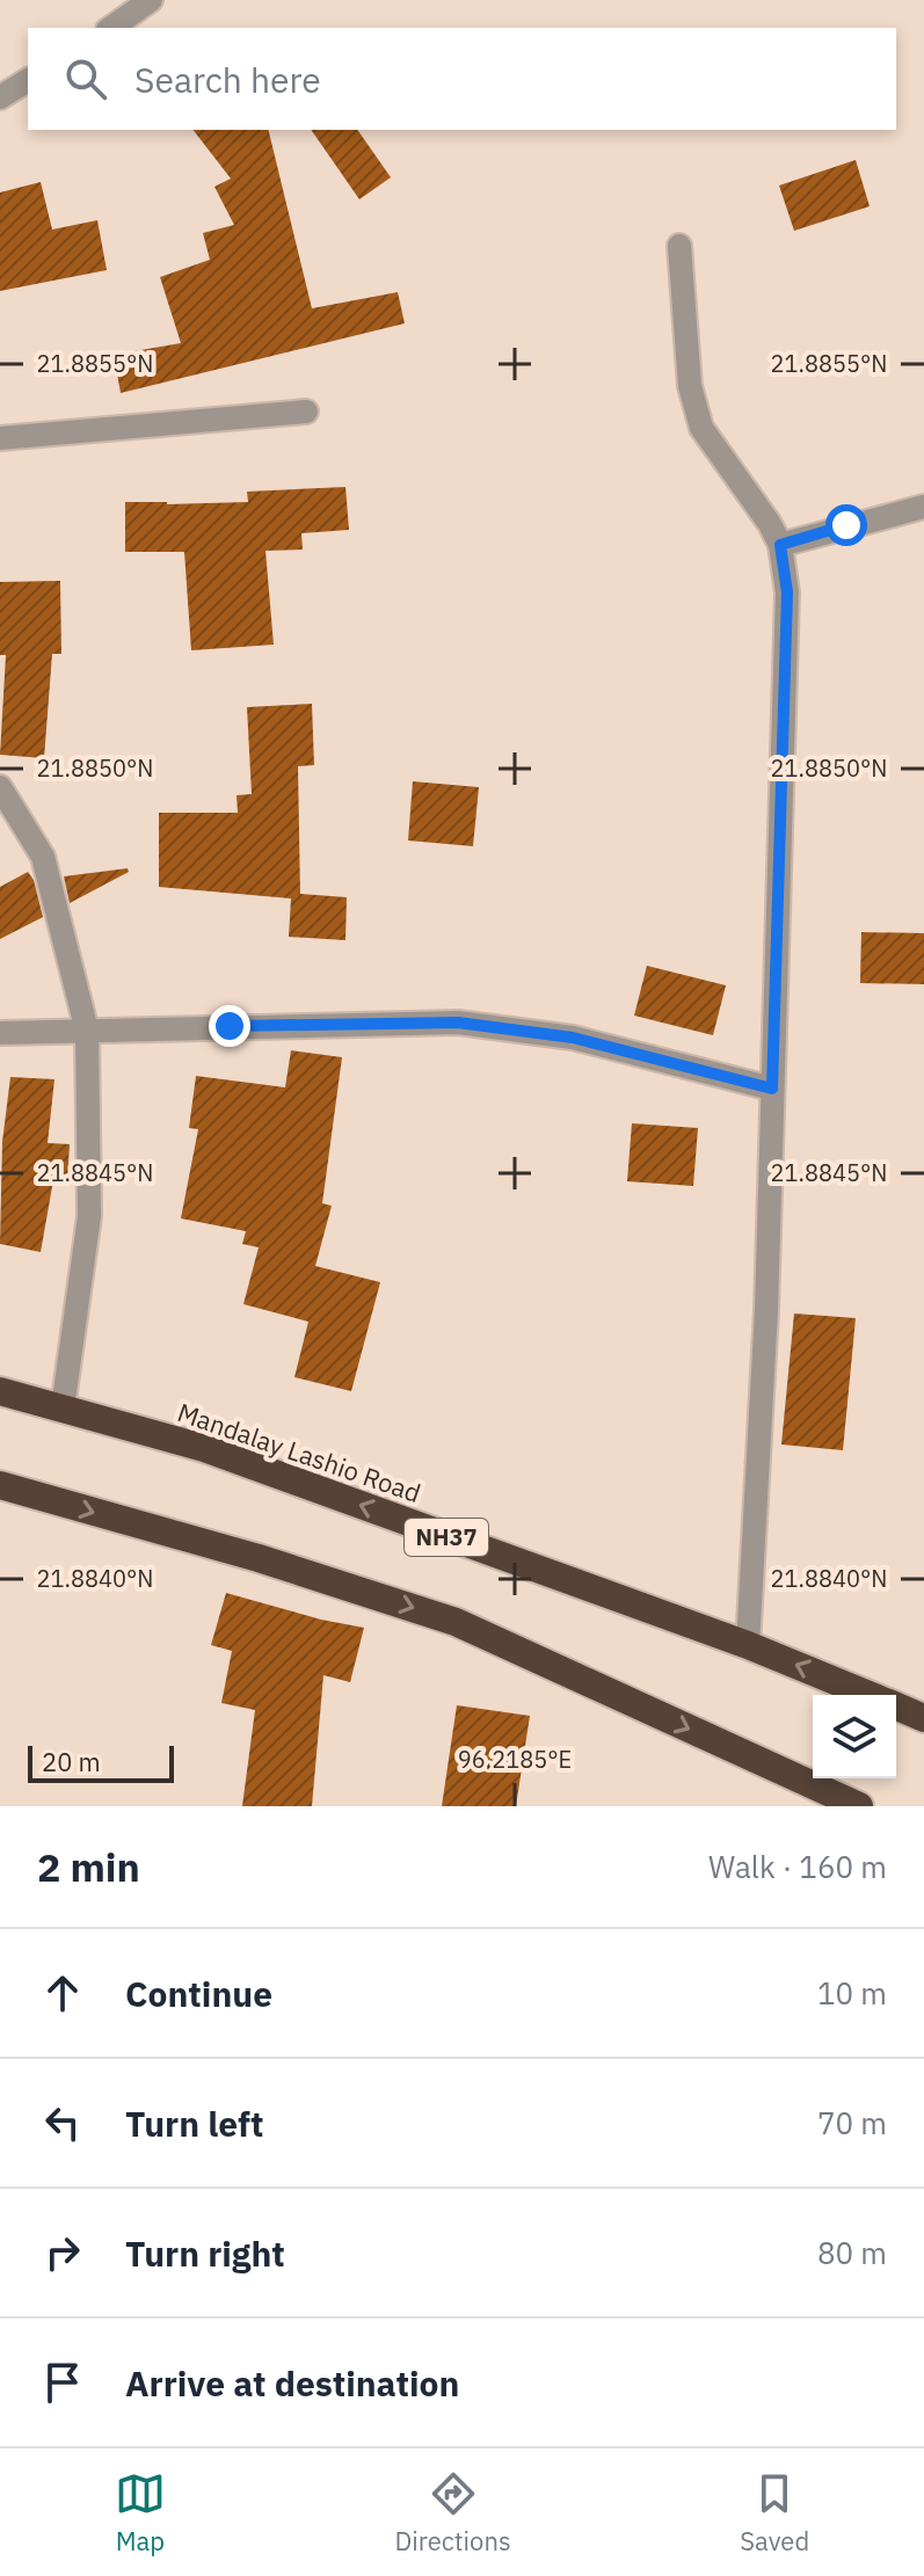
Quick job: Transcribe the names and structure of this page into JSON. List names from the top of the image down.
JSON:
{
  "streets": {
    "highway": ["Mandalay Lashio Road", "NH37"]
  },
  "scale_bar": "20 m",
  "page": {
    "search": "Search here",
    "scale": "20 m",
    "heading": ["2 min", "Walk · 160 m"],
    "list": [
      ["Continue", "10 m"],
      ["Turn left", "70 m"],
      ["Turn right", "80 m"],
      "Arrive at destination"
    ],
    "nav": ["Map", "Directions", "Saved"]
  },
  "coordinates": [
    "21.8855°N",
    "21.8850°N",
    "21.8845°N",
    "21.8840°N",
    "96.2185°E"
  ]
}
